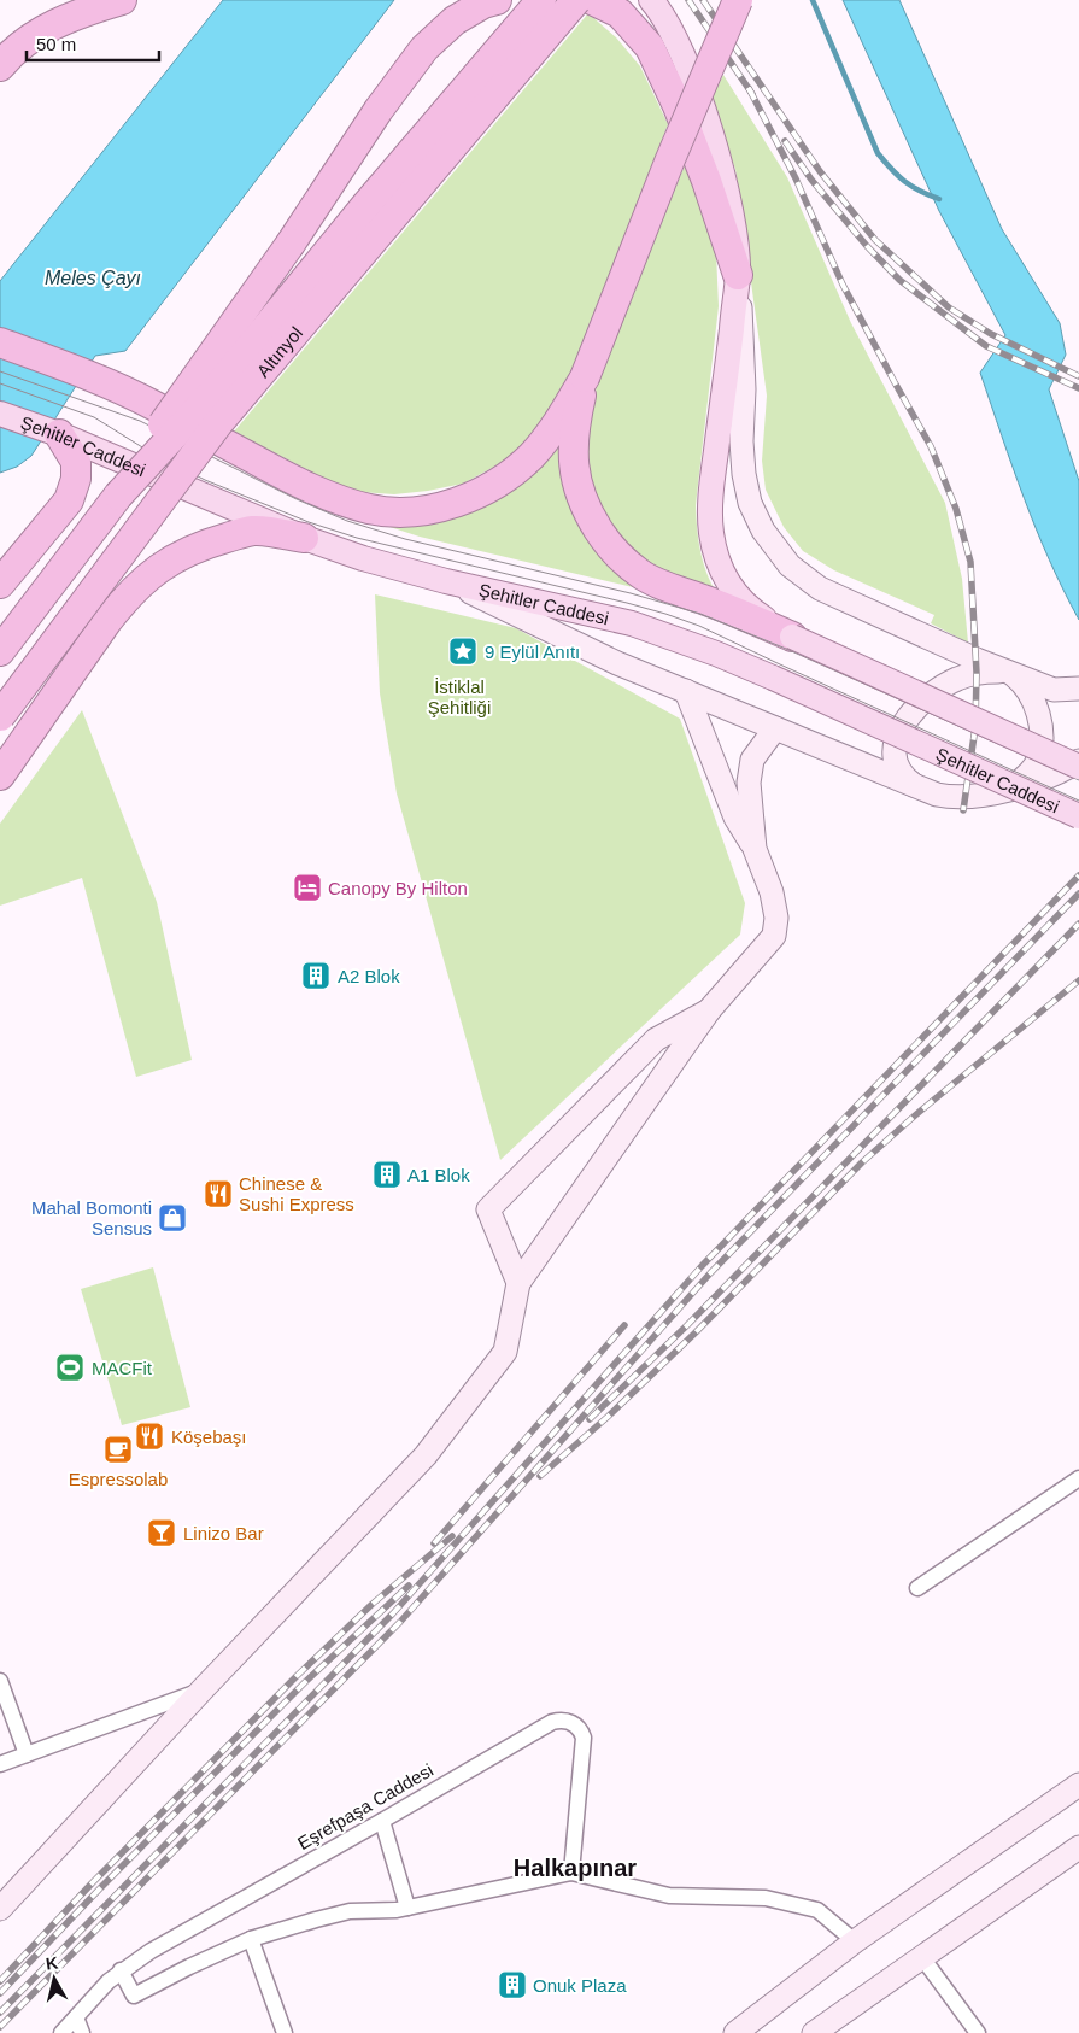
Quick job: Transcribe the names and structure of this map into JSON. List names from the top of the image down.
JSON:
{
  "streets": {
    "highway": ["Altınyol"],
    "main road": ["Şehitler Caddesi"],
    "street": ["Eşrefpaşa Caddesi"]
  },
  "districts": ["Halkapınar"],
  "water": ["Meles Çayı"],
  "parks": ["İstiklal Şehitliği"],
  "places": {
    "place": ["9 Eylül Anıtı"],
    "hotel": ["Canopy By Hilton"],
    "building": ["A2 Blok", "A1 Blok", "Onuk Plaza"],
    "restaurant": ["Chinese & Sushi Express", "Köşebaşı"],
    "shop": ["Mahal Bomonti Sensus"],
    "sports": ["MACFit"],
    "cafe": ["Espressolab"],
    "bar": ["Linizo Bar"]
  },
  "scale_bar": "50 m",
  "north": "top"
}
